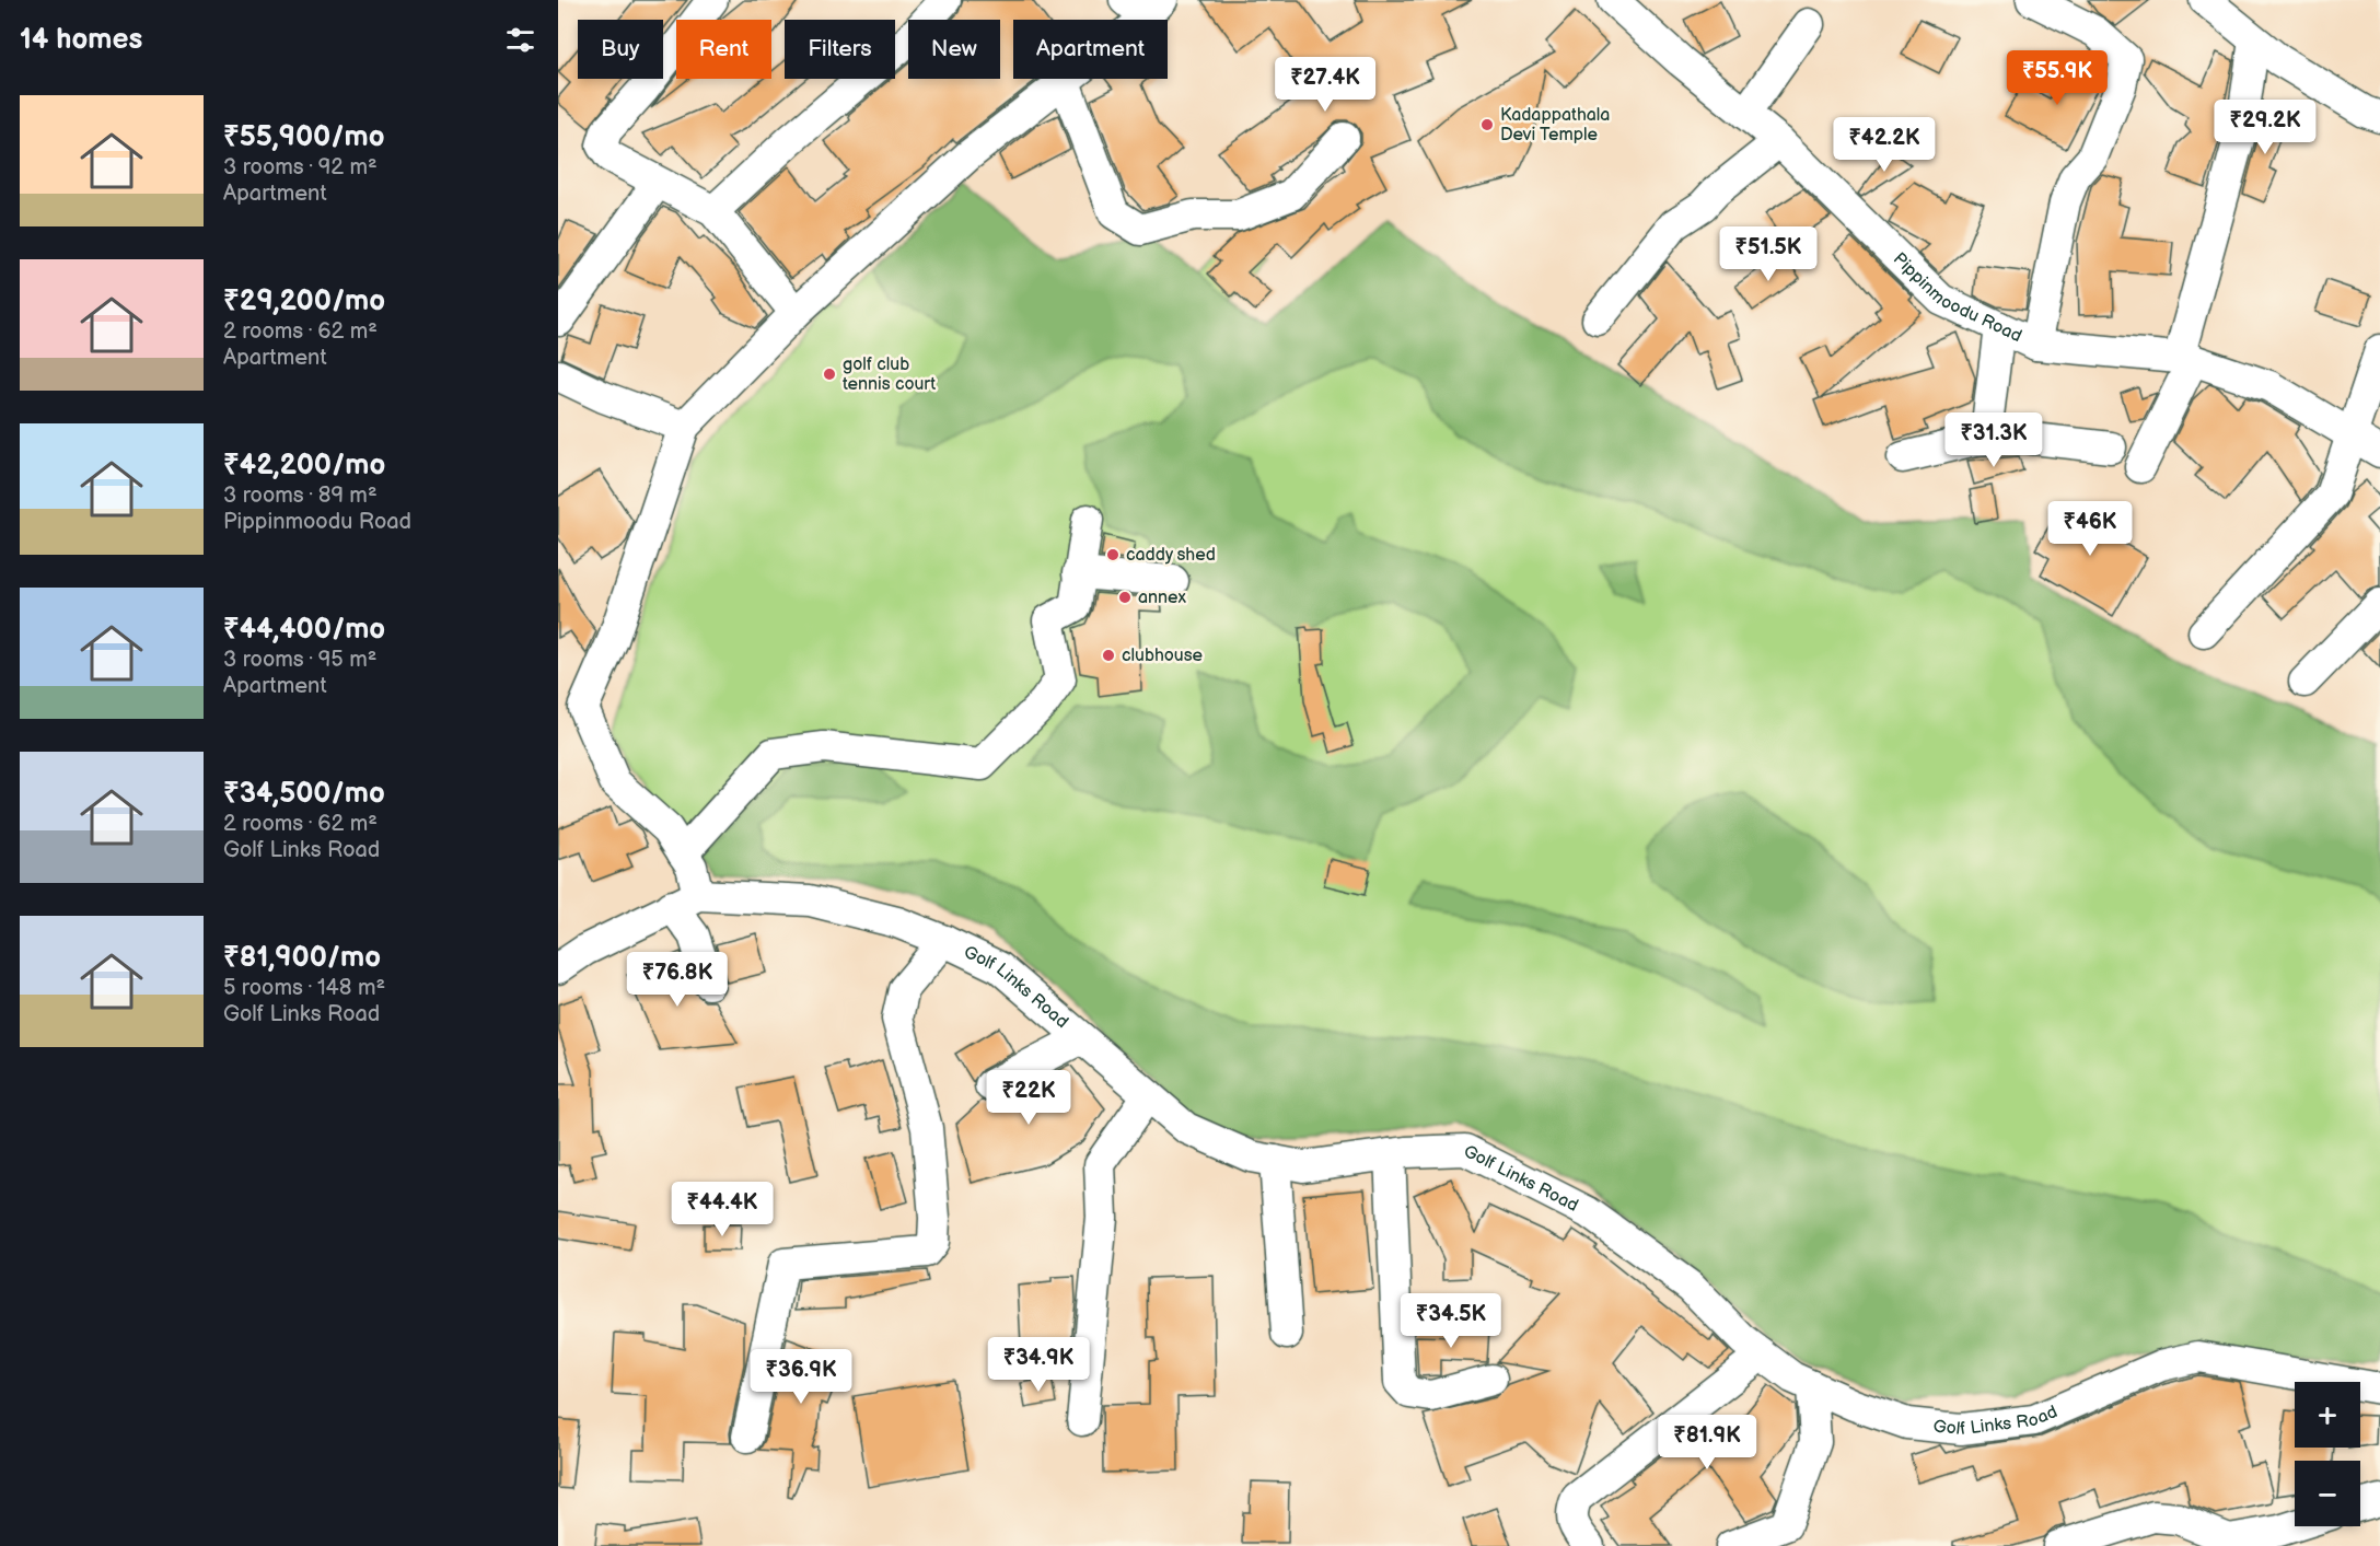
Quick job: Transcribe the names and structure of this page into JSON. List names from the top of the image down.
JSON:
{
  "streets": {
    "street": ["Pippinmoodu Road", "Golf Links Road"]
  },
  "places": [
    "Kadappathala Devi Temple",
    "golf club tennis court",
    "caddy shed",
    "annex",
    "clubhouse"
  ],
  "page": {
    "heading": "14 homes",
    "chip": [
      "Buy",
      "Rent",
      "Filters",
      "New",
      "Apartment"
    ],
    "price": [
      "₹55.9K",
      "₹27.4K",
      "₹29.2K",
      "₹42.2K",
      "₹51.5K",
      "₹31.3K",
      "₹46K",
      "₹76.8K",
      "₹22K",
      "₹44.4K",
      "₹34.5K",
      "₹34.9K",
      "₹36.9K",
      "₹81.9K"
    ],
    "list": [
      {
        "name": "₹55,900/mo",
        "note": "3 rooms · 92 m² · Apartment"
      },
      {
        "name": "₹29,200/mo",
        "note": "2 rooms · 62 m² · Apartment"
      },
      {
        "name": "₹42,200/mo",
        "note": "3 rooms · 89 m² · Pippinmoodu Road"
      },
      {
        "name": "₹44,400/mo",
        "note": "3 rooms · 95 m² · Apartment"
      },
      {
        "name": "₹34,500/mo",
        "note": "2 rooms · 62 m² · Golf Links Road"
      },
      {
        "name": "₹81,900/mo",
        "note": "5 rooms · 148 m² · Golf Links Road"
      }
    ],
    "map_buttons": ["+", "−"]
  }
}
